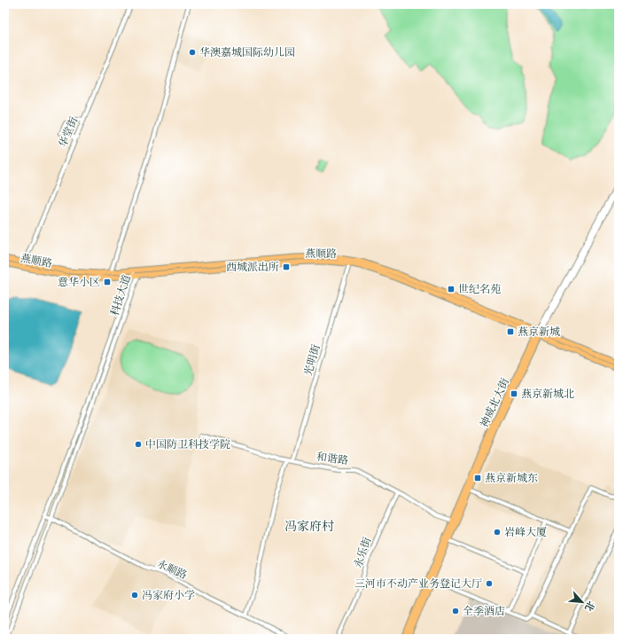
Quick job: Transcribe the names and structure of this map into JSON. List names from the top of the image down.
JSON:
{
  "streets": {
    "main road": ["燕顺路", "神威北大街"],
    "street": [
      "华堂街",
      "科技大道",
      "光明街",
      "和谐路",
      "永乐街",
      "永顺路"
    ]
  },
  "crossings": [
    ["华堂街", "燕顺路"],
    ["燕顺路", "科技大道"],
    ["燕顺路", "光明街"],
    ["燕顺路", "神威北大街"],
    ["科技大道", "永顺路"],
    ["光明街", "和谐路"],
    ["神威北大街", "和谐路"],
    ["和谐路", "永乐街"]
  ],
  "districts": ["冯家府村"],
  "places": {
    "other": [
      "华澳嘉城国际幼儿园",
      "中国防卫科技学院",
      "岩峰大厦",
      "三河市不动产业务登记大厅",
      "冯家府小学",
      "全季酒店"
    ],
    "transit": [
      "西城派出所",
      "意华小区",
      "世纪名苑",
      "燕京新城",
      "燕京新城北",
      "燕京新城东"
    ]
  },
  "north": "bottom right"
}
